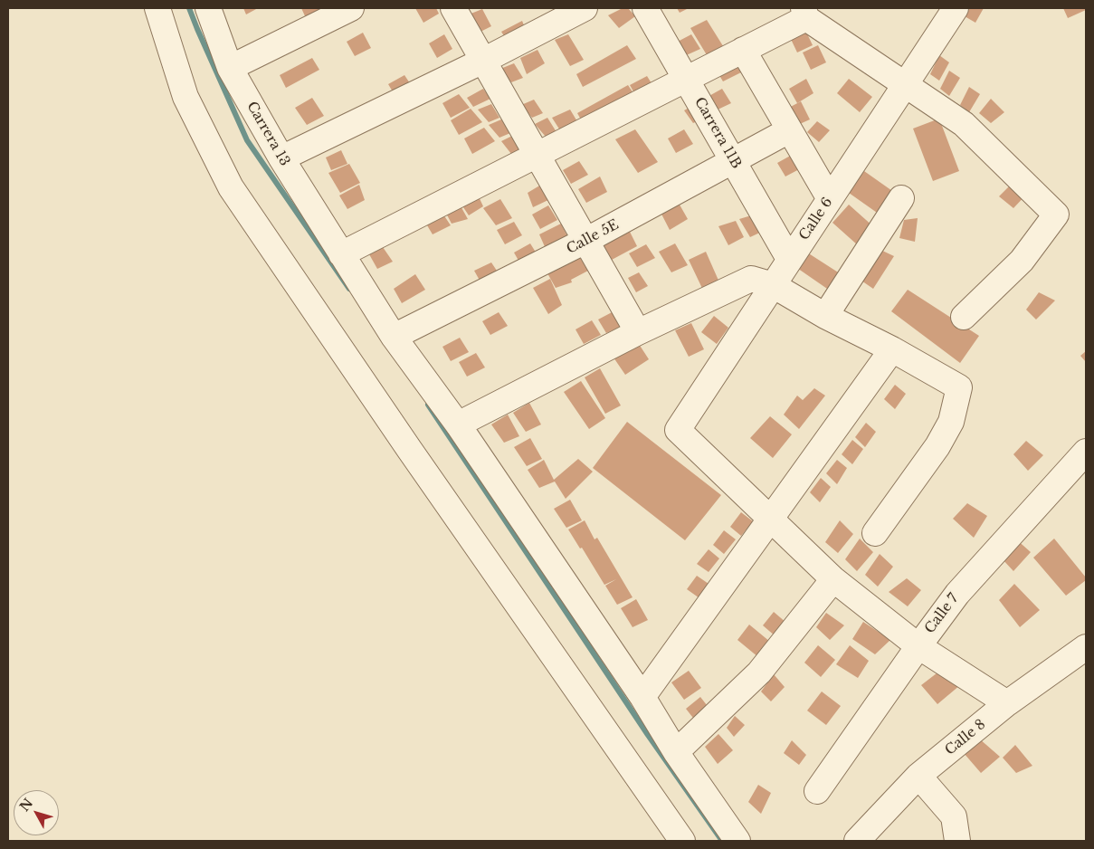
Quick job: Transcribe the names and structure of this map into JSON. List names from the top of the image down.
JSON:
{
  "streets": {
    "street": [
      "Carrera 11B",
      "Carrera 13",
      "Calle 6",
      "Calle 5E",
      "Calle 7",
      "Calle 8"
    ]
  },
  "crossings": [
    ["Carrera 11B", "Calle 6"],
    ["Carrera 11B", "Calle 5E"],
    ["Carrera 13", "Calle 5E"]
  ],
  "north": "top left"
}
